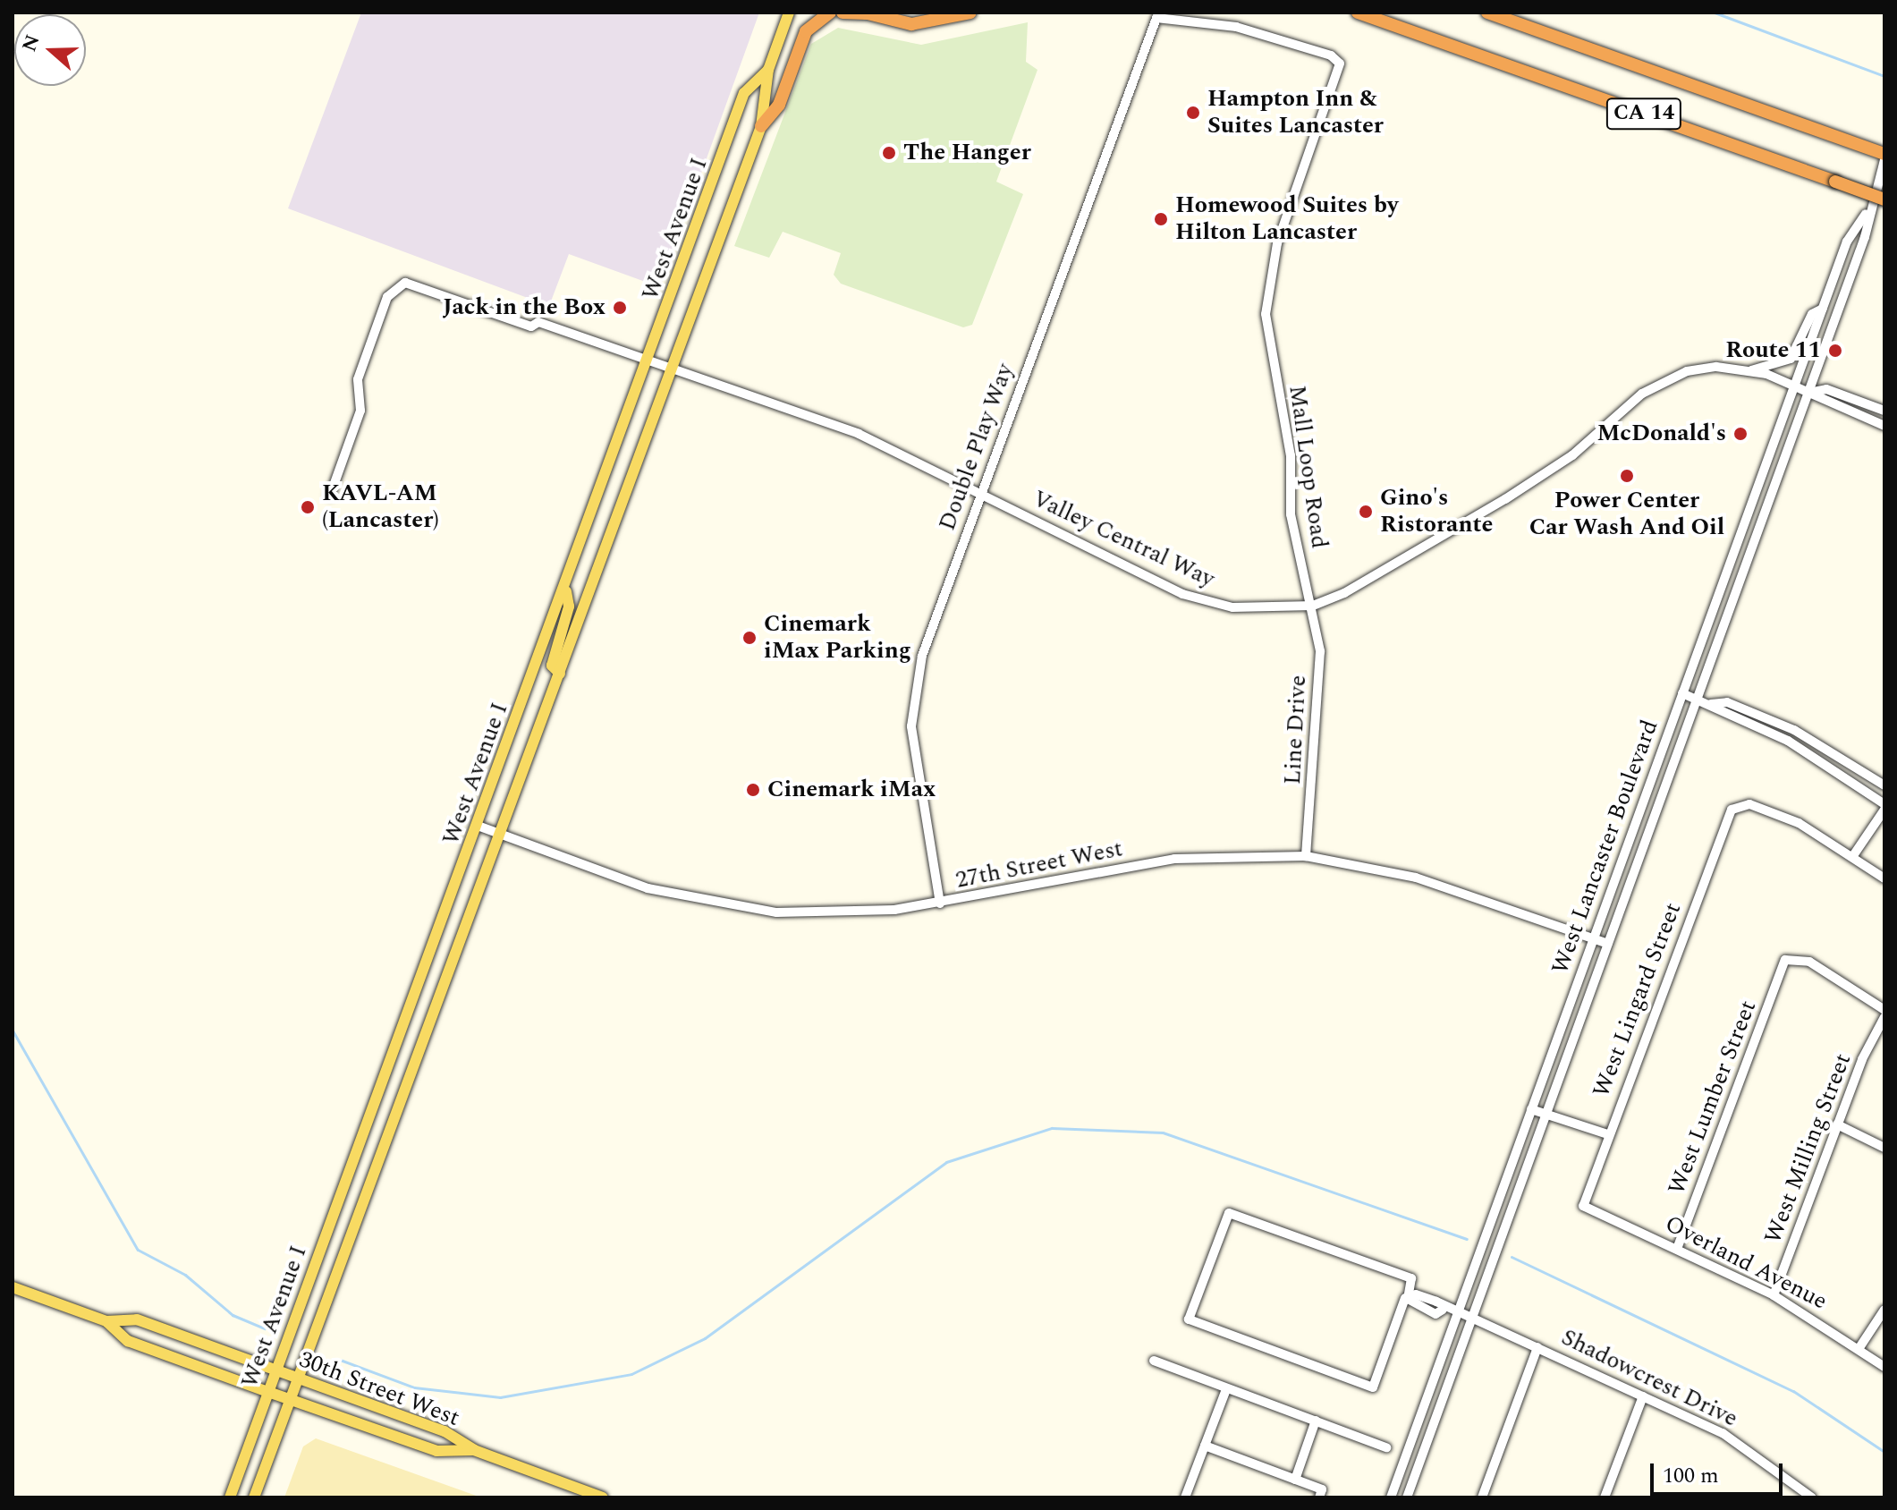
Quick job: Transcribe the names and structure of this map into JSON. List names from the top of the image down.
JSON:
{
  "streets": {
    "highway": ["CA 14"],
    "main road": ["West Avenue I", "30th Street West"],
    "street": [
      "Double Play Way",
      "Mall Loop Road",
      "Valley Central Way",
      "Line Drive",
      "West Lancaster Boulevard",
      "27th Street West",
      "West Lingard Street",
      "West Lumber Street",
      "West Milling Street",
      "Overland Avenue",
      "Shadowcrest Drive"
    ]
  },
  "crossings": [
    ["West Avenue I", "Valley Central Way"],
    ["West Avenue I", "27th Street West"],
    ["West Avenue I", "30th Street West"],
    ["Double Play Way", "Mall Loop Road"],
    ["Double Play Way", "Valley Central Way"],
    ["Double Play Way", "27th Street West"],
    ["Mall Loop Road", "Valley Central Way"],
    ["Mall Loop Road", "Line Drive"],
    ["Valley Central Way", "Line Drive"],
    ["Valley Central Way", "West Lancaster Boulevard"],
    ["Line Drive", "27th Street West"],
    ["West Lancaster Boulevard", "27th Street West"],
    ["West Lancaster Boulevard", "Shadowcrest Drive"],
    ["West Lingard Street", "Overland Avenue"],
    ["West Lumber Street", "Overland Avenue"],
    ["West Milling Street", "Overland Avenue"]
  ],
  "places": [
    "Hampton Inn & Suites Lancaster",
    "The Hanger",
    "Homewood Suites by Hilton Lancaster",
    "Jack in the Box",
    "Route 11",
    "McDonald's",
    "Power Center Car Wash And Oil",
    "KAVL-AM (Lancaster)",
    "Gino's Ristorante",
    "Cinemark iMax Parking",
    "Cinemark iMax"
  ],
  "scale_bar": "100 m",
  "north": "left"
}
